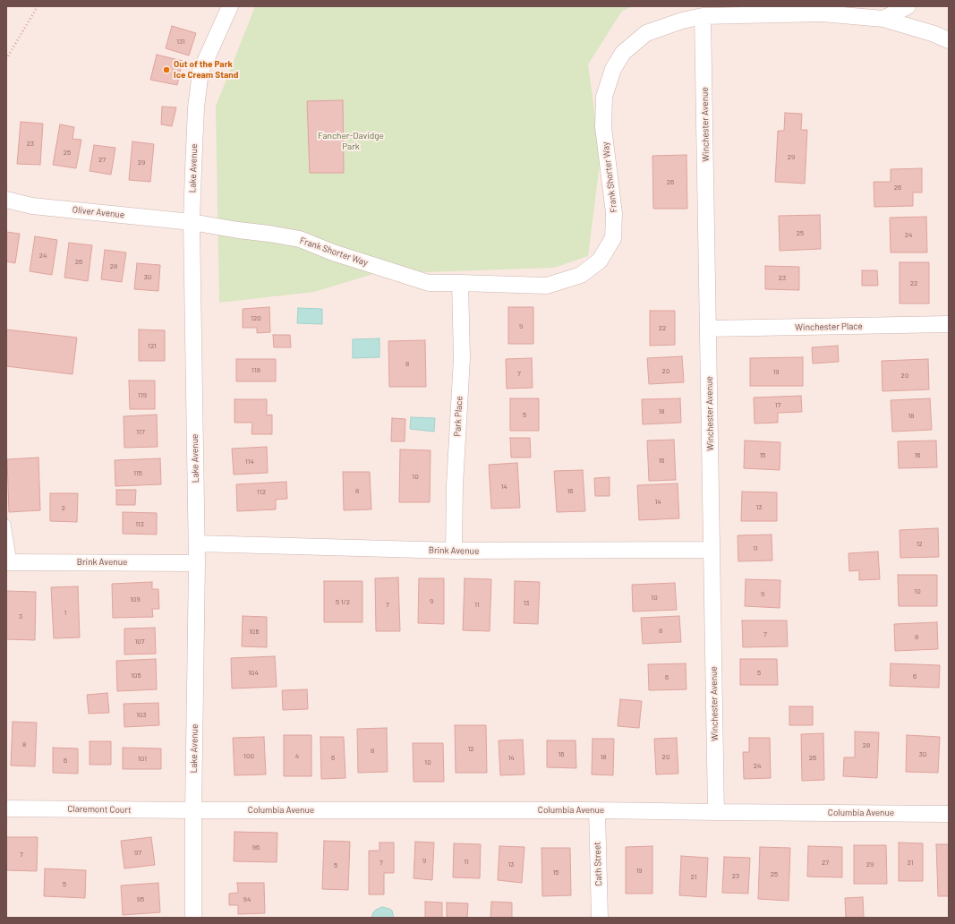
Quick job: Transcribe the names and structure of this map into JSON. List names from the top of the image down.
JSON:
{
  "streets": {
    "street": [
      "Winchester Avenue",
      "Lake Avenue",
      "Frank Shorter Way",
      "Oliver Avenue",
      "Winchester Place",
      "Park Place",
      "Brink Avenue",
      "Claremont Court",
      "Columbia Avenue",
      "Cath Street"
    ]
  },
  "crossings": [
    ["Winchester Avenue", "Frank Shorter Way"],
    ["Winchester Avenue", "Winchester Place"],
    ["Winchester Avenue", "Brink Avenue"],
    ["Winchester Avenue", "Columbia Avenue"],
    ["Lake Avenue", "Frank Shorter Way"],
    ["Lake Avenue", "Oliver Avenue"],
    ["Lake Avenue", "Brink Avenue"],
    ["Lake Avenue", "Claremont Court"],
    ["Lake Avenue", "Columbia Avenue"],
    ["Frank Shorter Way", "Oliver Avenue"],
    ["Frank Shorter Way", "Park Place"],
    ["Park Place", "Brink Avenue"],
    ["Claremont Court", "Columbia Avenue"],
    ["Columbia Avenue", "Cath Street"]
  ],
  "parks": ["Fancher-Davidge Park"],
  "places": ["Out of the Park Ice Cream Stand"],
  "house_numbers": [
    "131",
    "23",
    "25",
    "29",
    "27",
    "29",
    "26",
    "26",
    "25",
    "24",
    "24",
    "26",
    "28",
    "30",
    "23",
    "22",
    "120",
    "9",
    "22",
    "121",
    "8",
    "118",
    "20",
    "19",
    "7",
    "20",
    "119",
    "17",
    "18",
    "5",
    "18",
    "117",
    "15",
    "16",
    "16",
    "114",
    "115",
    "10",
    "14",
    "8",
    "16",
    "112",
    "14",
    "13",
    "2",
    "113",
    "12",
    "11",
    "10",
    "9",
    "10",
    "109",
    "9",
    "5 1/2",
    "13",
    "7",
    "11",
    "1",
    "3",
    "8",
    "106",
    "7",
    "8",
    "107",
    "104",
    "5",
    "105",
    "6",
    "6",
    "103",
    "8",
    "28",
    "12",
    "8",
    "16",
    "30",
    "100",
    "4",
    "18",
    "20",
    "6",
    "14",
    "26",
    "101",
    "6",
    "10",
    "24",
    "96",
    "97",
    "7",
    "9",
    "11",
    "7",
    "27",
    "31",
    "13",
    "29",
    "5",
    "19",
    "15",
    "25",
    "23",
    "21",
    "5",
    "95",
    "94"
  ]
}
